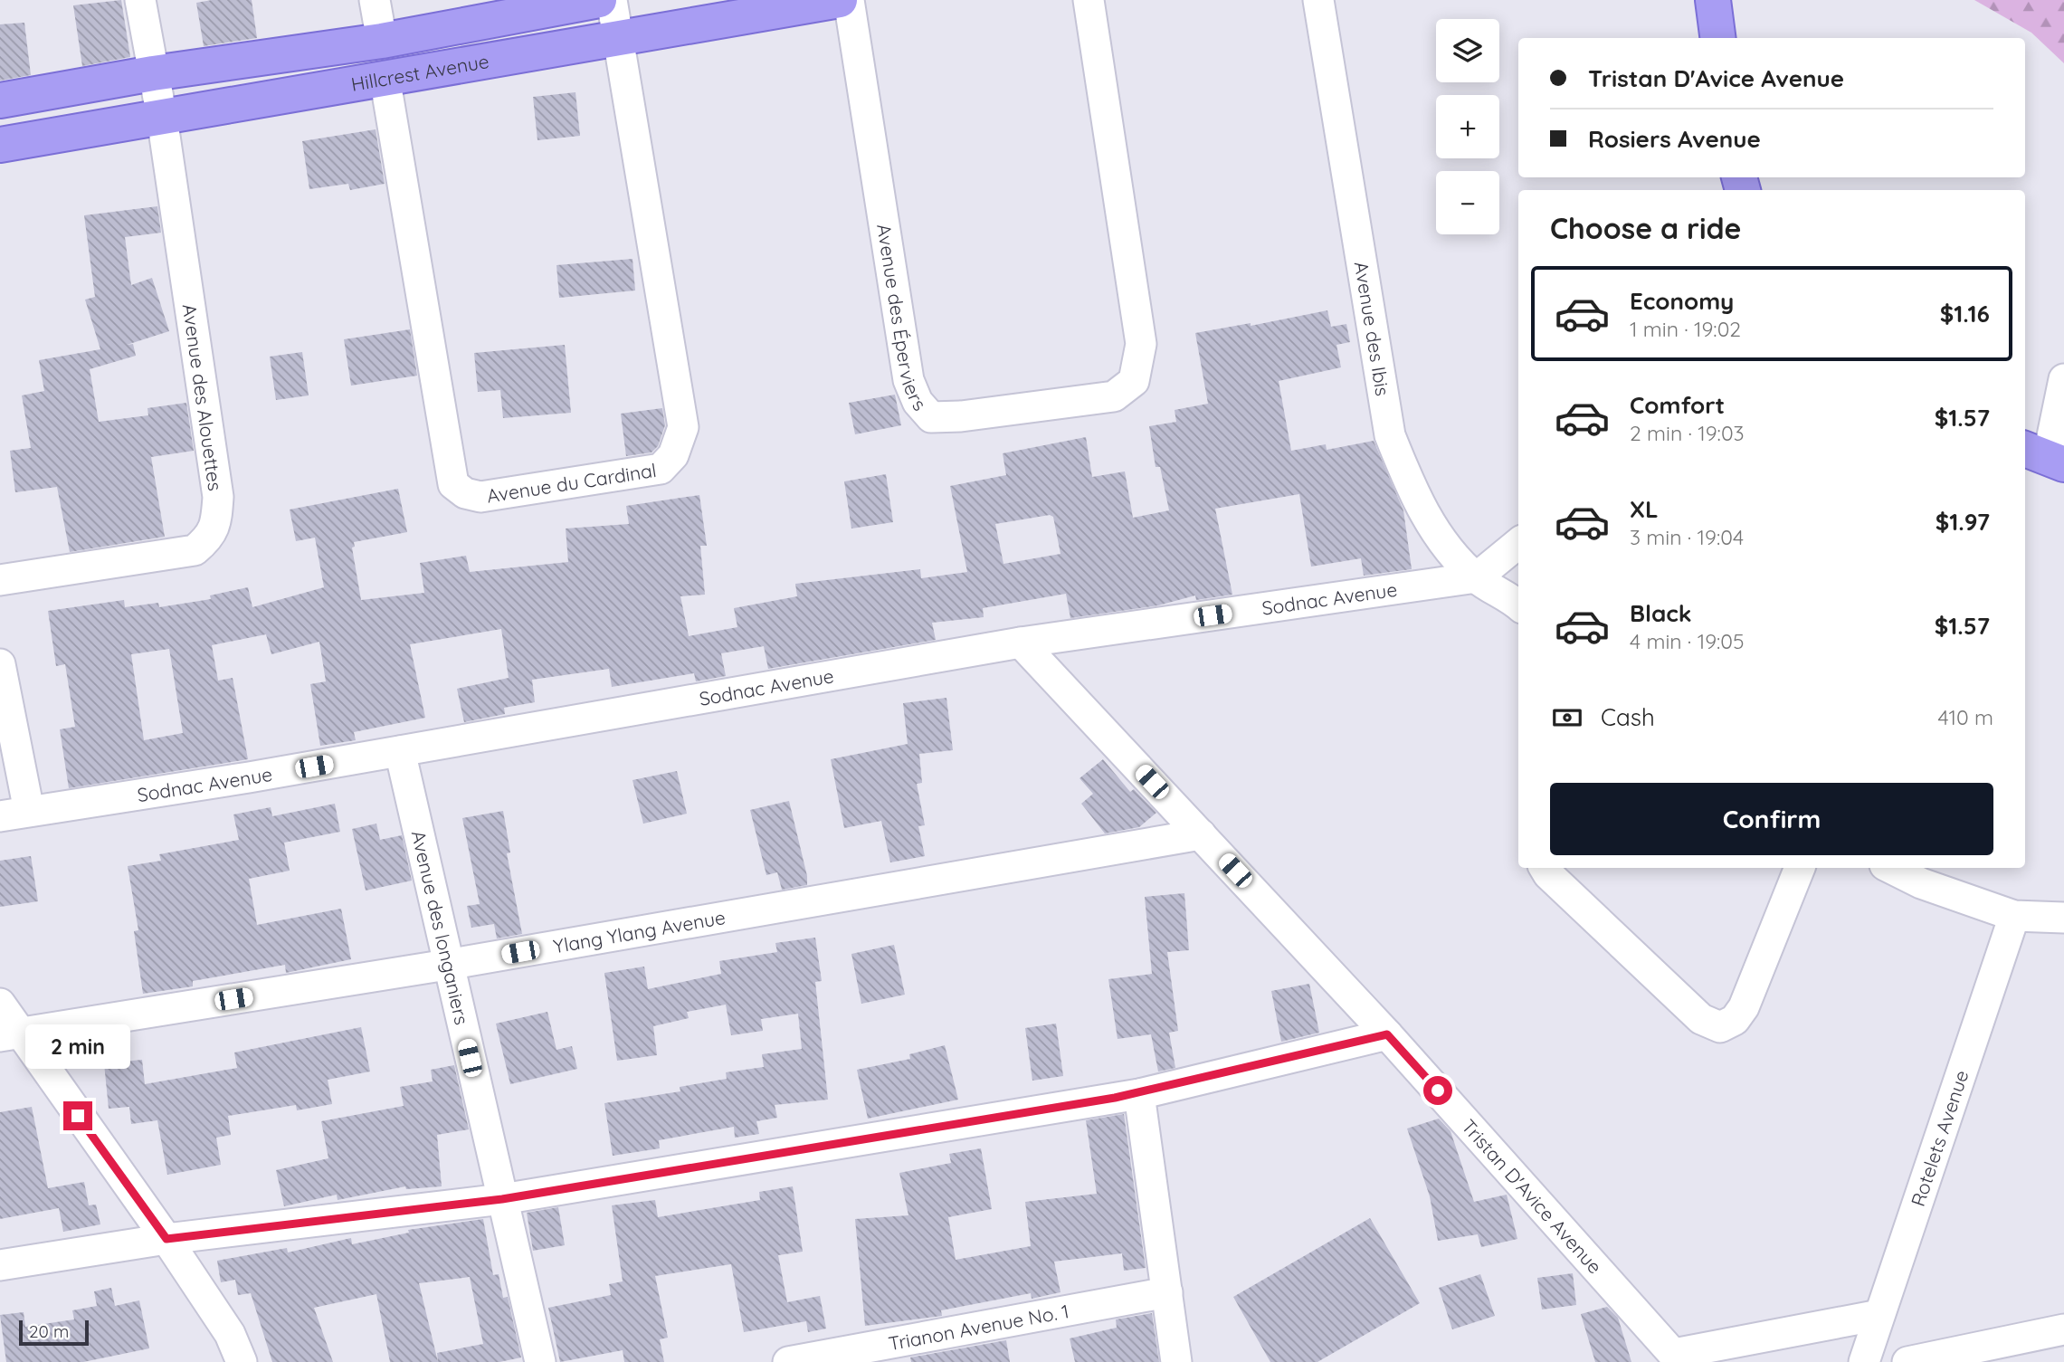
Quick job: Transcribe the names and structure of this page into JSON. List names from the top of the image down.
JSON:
{
  "streets": {
    "main road": ["Hillcrest Avenue"],
    "street": [
      "Avenue des Éperviers",
      "Avenue des Ibis",
      "Avenue des Alouettes",
      "Avenue du Cardinal",
      "Sodnac Avenue",
      "Avenue des longaniers",
      "Ylang Ylang Avenue",
      "Rotelets Avenue",
      "Tristan D'Avice Avenue",
      "Trianon Avenue No. 1"
    ]
  },
  "crossings": [
    ["Hillcrest Avenue", "Avenue des Alouettes"],
    ["Hillcrest Avenue", "Avenue du Cardinal"],
    ["Avenue des Ibis", "Sodnac Avenue"],
    ["Sodnac Avenue", "Avenue des longaniers"],
    ["Sodnac Avenue", "Tristan D'Avice Avenue"],
    ["Avenue des longaniers", "Ylang Ylang Avenue"],
    ["Ylang Ylang Avenue", "Tristan D'Avice Avenue"]
  ],
  "scale_bar": "20 m",
  "page": {
    "map_buttons": ["+", "−"],
    "banner": ["Tristan D'Avice Avenue", "Rosiers Avenue"],
    "heading": "Choose a ride",
    "list": [
      {
        "name": "Economy",
        "note": "1 min · 19:02",
        "value": "$1.16"
      },
      {
        "name": "Comfort",
        "note": "2 min · 19:03",
        "value": "$1.57"
      },
      {
        "name": "XL",
        "note": "3 min · 19:04",
        "value": "$1.97"
      },
      {
        "name": "Black",
        "note": "4 min · 19:05",
        "value": "$1.57"
      }
    ],
    "pay": ["Cash", "410 m"],
    "buttons": "Confirm",
    "bubble": "2 min",
    "scale": "20 m"
  }
}
